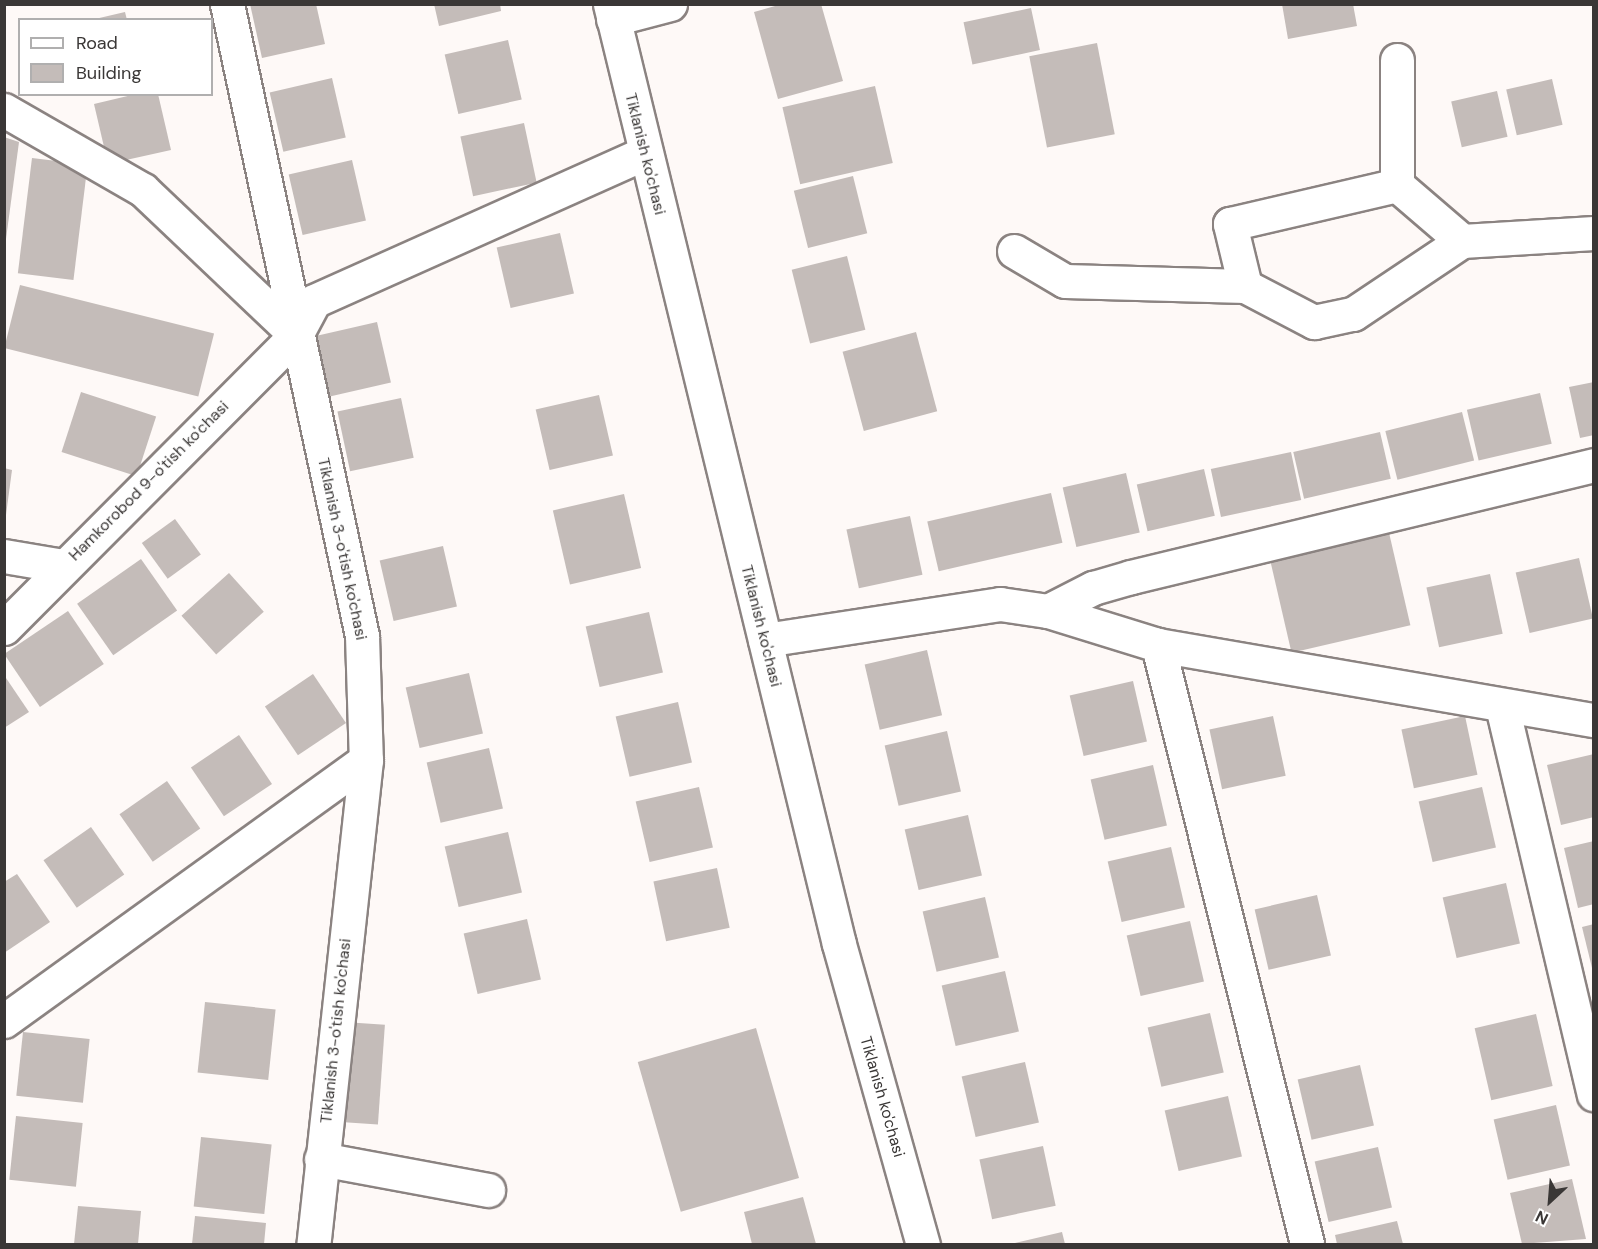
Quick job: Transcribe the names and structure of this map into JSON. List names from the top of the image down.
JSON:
{
  "streets": {
    "street": ["Tiklanish ko'chasi", "Hamkorobod 9-o'tish ko'chasi", "Tiklanish 3-o'tish ko'chasi"]
  },
  "crossings": [
    ["Tiklanish ko'chasi", "Hamkorobod 9-o'tish ko'chasi"],
    ["Hamkorobod 9-o'tish ko'chasi", "Tiklanish 3-o'tish ko'chasi"]
  ],
  "legend": ["Road", "Building"],
  "north": "bottom left"
}
